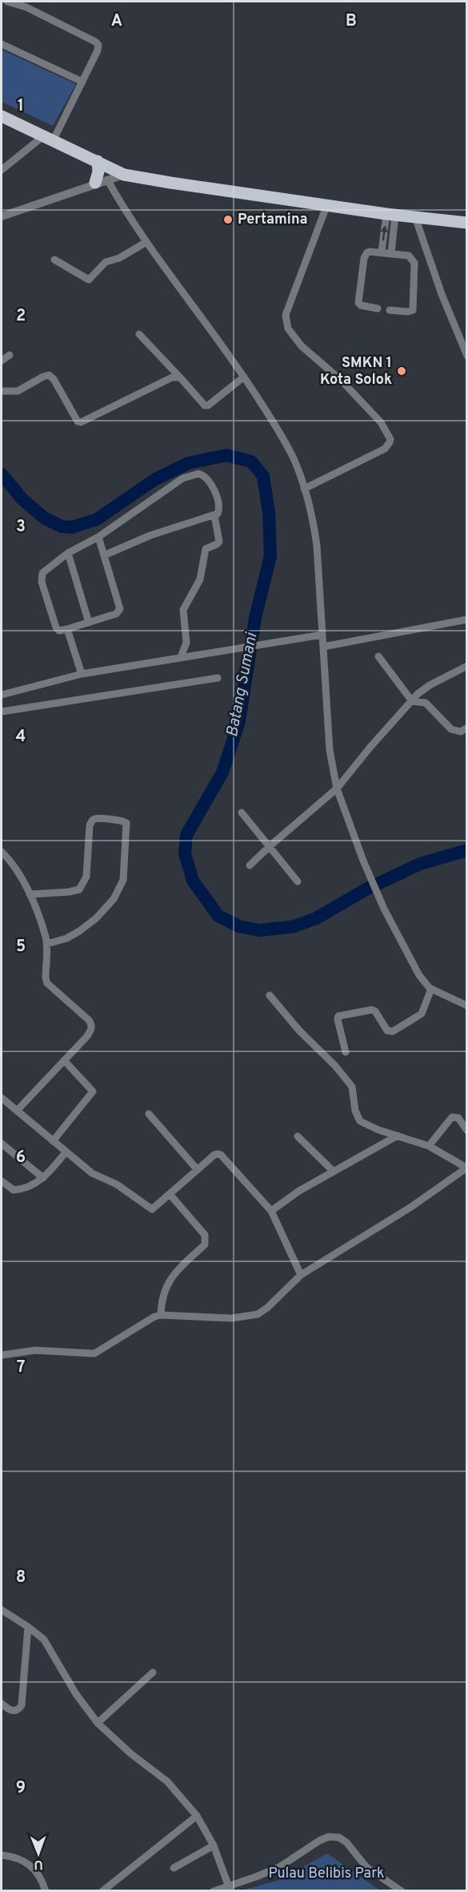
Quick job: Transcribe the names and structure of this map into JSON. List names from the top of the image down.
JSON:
{
  "water": ["Batang Sumani"],
  "parks": ["Pulau Belibis Park"],
  "places": ["Pertamina", "SMKN 1 Kota Solok"],
  "north": "bottom",
  "grid": {
    "columns": ["A", "B"],
    "rows": [
      "1",
      "2",
      "3",
      "4",
      "5",
      "6",
      "7",
      "8",
      "9"
    ]
  }
}
